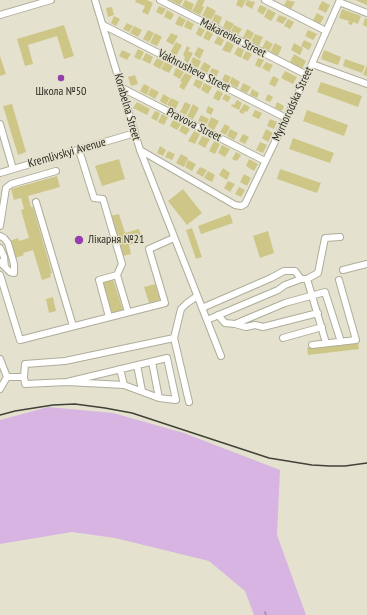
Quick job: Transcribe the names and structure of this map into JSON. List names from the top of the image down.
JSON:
{
  "streets": {
    "street": [
      "Makarenka Street",
      "Vakhrusheva Street",
      "Myrhorodska Street",
      "Korabelna Street",
      "Pravova Street",
      "Kremlivskyi Avenue"
    ]
  },
  "crossings": [
    ["Makarenka Street", "Myrhorodska Street"],
    ["Vakhrusheva Street", "Myrhorodska Street"],
    ["Vakhrusheva Street", "Korabelna Street"],
    ["Myrhorodska Street", "Korabelna Street"],
    ["Myrhorodska Street", "Pravova Street"],
    ["Korabelna Street", "Pravova Street"],
    ["Korabelna Street", "Kremlivskyi Avenue"]
  ],
  "places": ["Школа №50", "Лікарня №21"]
}
